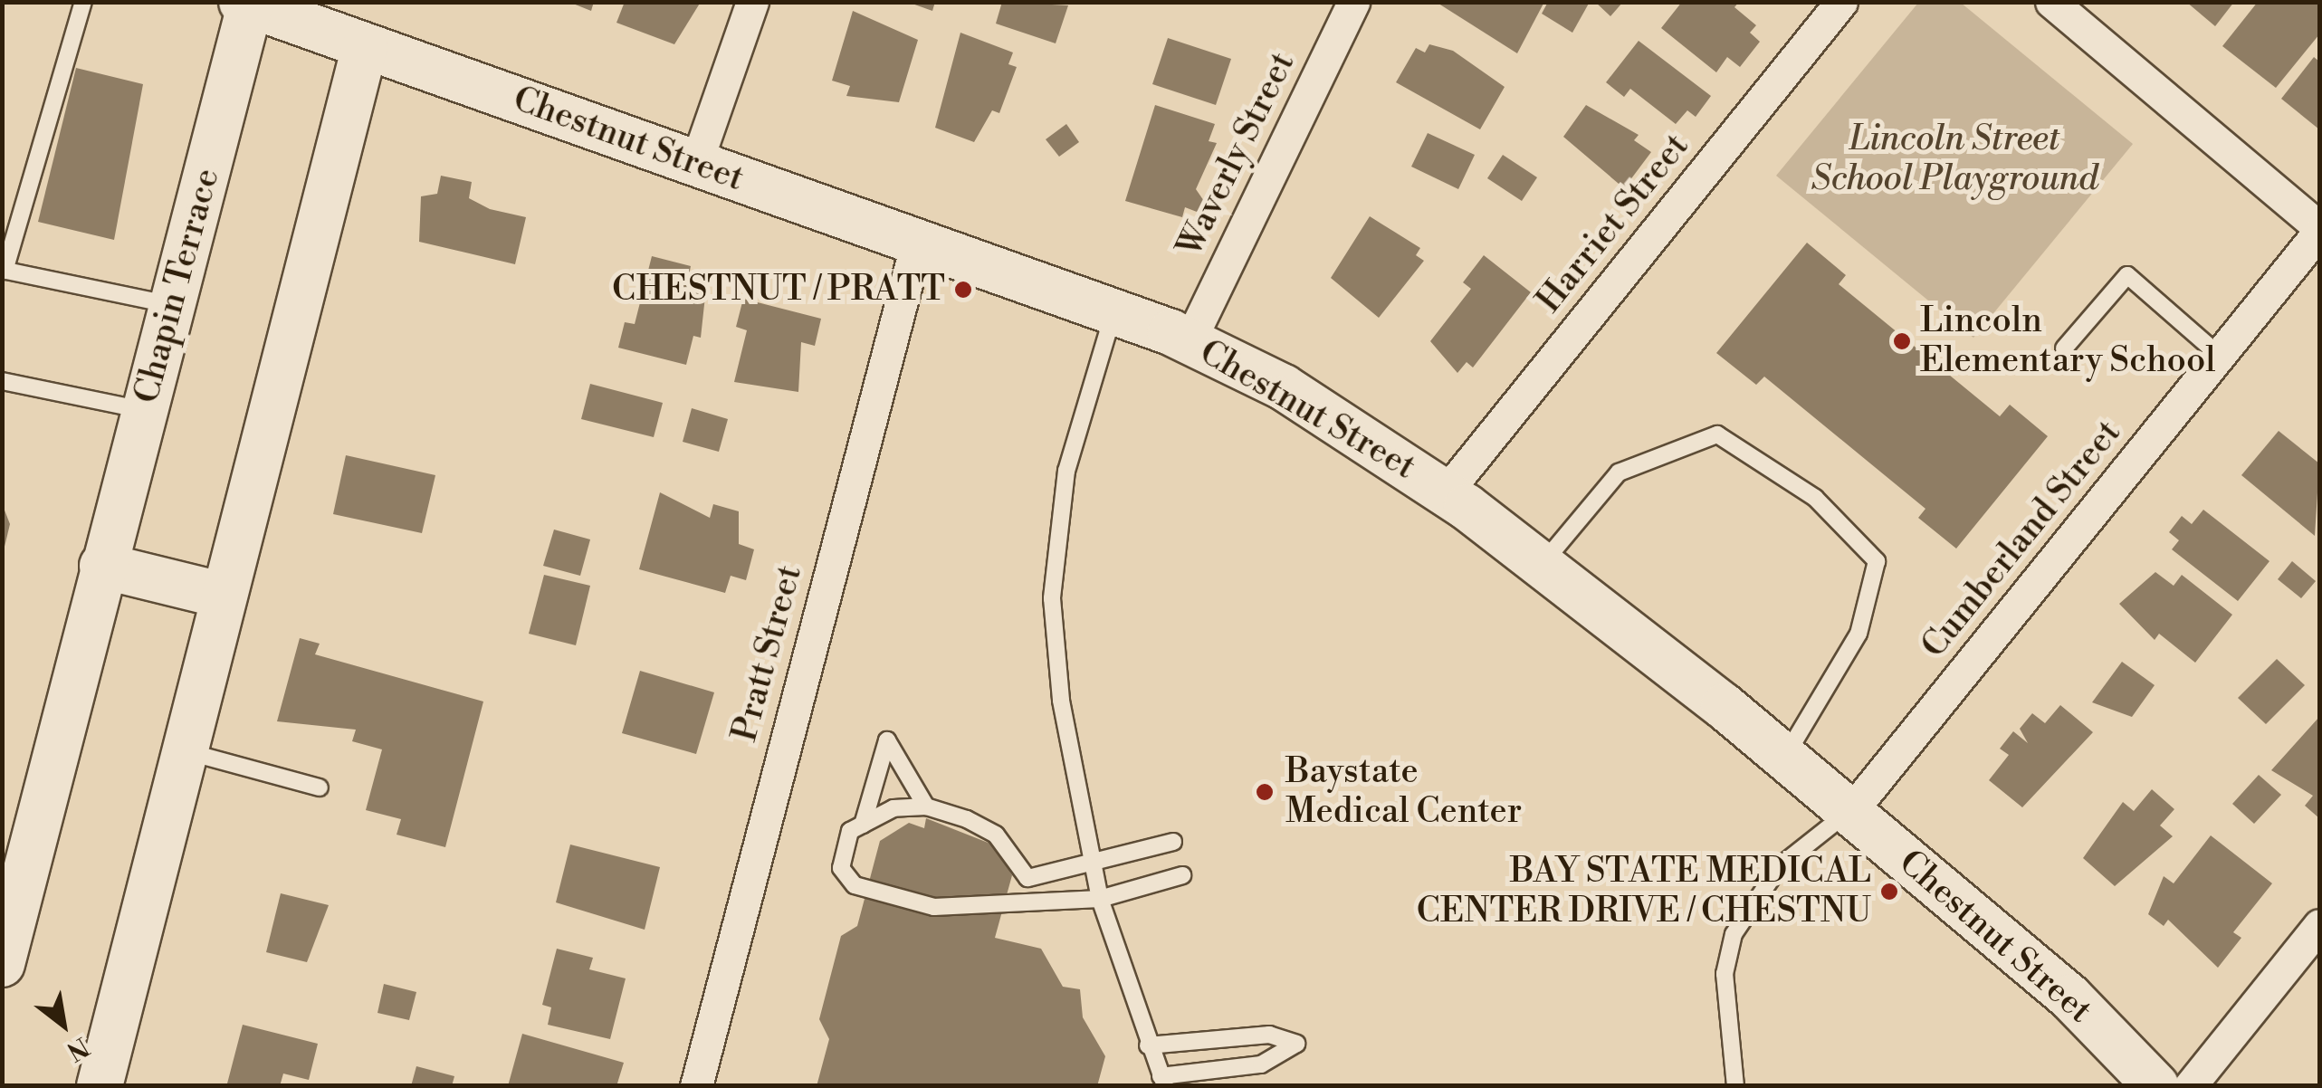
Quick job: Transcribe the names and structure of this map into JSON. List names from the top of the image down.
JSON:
{
  "streets": {
    "main road": ["Chestnut Street", "Chapin Terrace"],
    "street": [
      "Waverly Street",
      "Harriet Street",
      "Cumberland Street",
      "Pratt Street"
    ]
  },
  "crossings": [
    ["Chestnut Street", "Waverly Street"],
    ["Chestnut Street", "Harriet Street"],
    ["Chestnut Street", "Chapin Terrace"],
    ["Chestnut Street", "Cumberland Street"],
    ["Chestnut Street", "Pratt Street"]
  ],
  "parks": ["Lincoln Street School Playground"],
  "places": [
    "CHESTNUT / PRATT",
    "Lincoln Elementary School",
    "Baystate Medical Center",
    "BAY STATE MEDICAL CENTER DRIVE / CHESTNU"
  ],
  "north": "bottom right"
}
